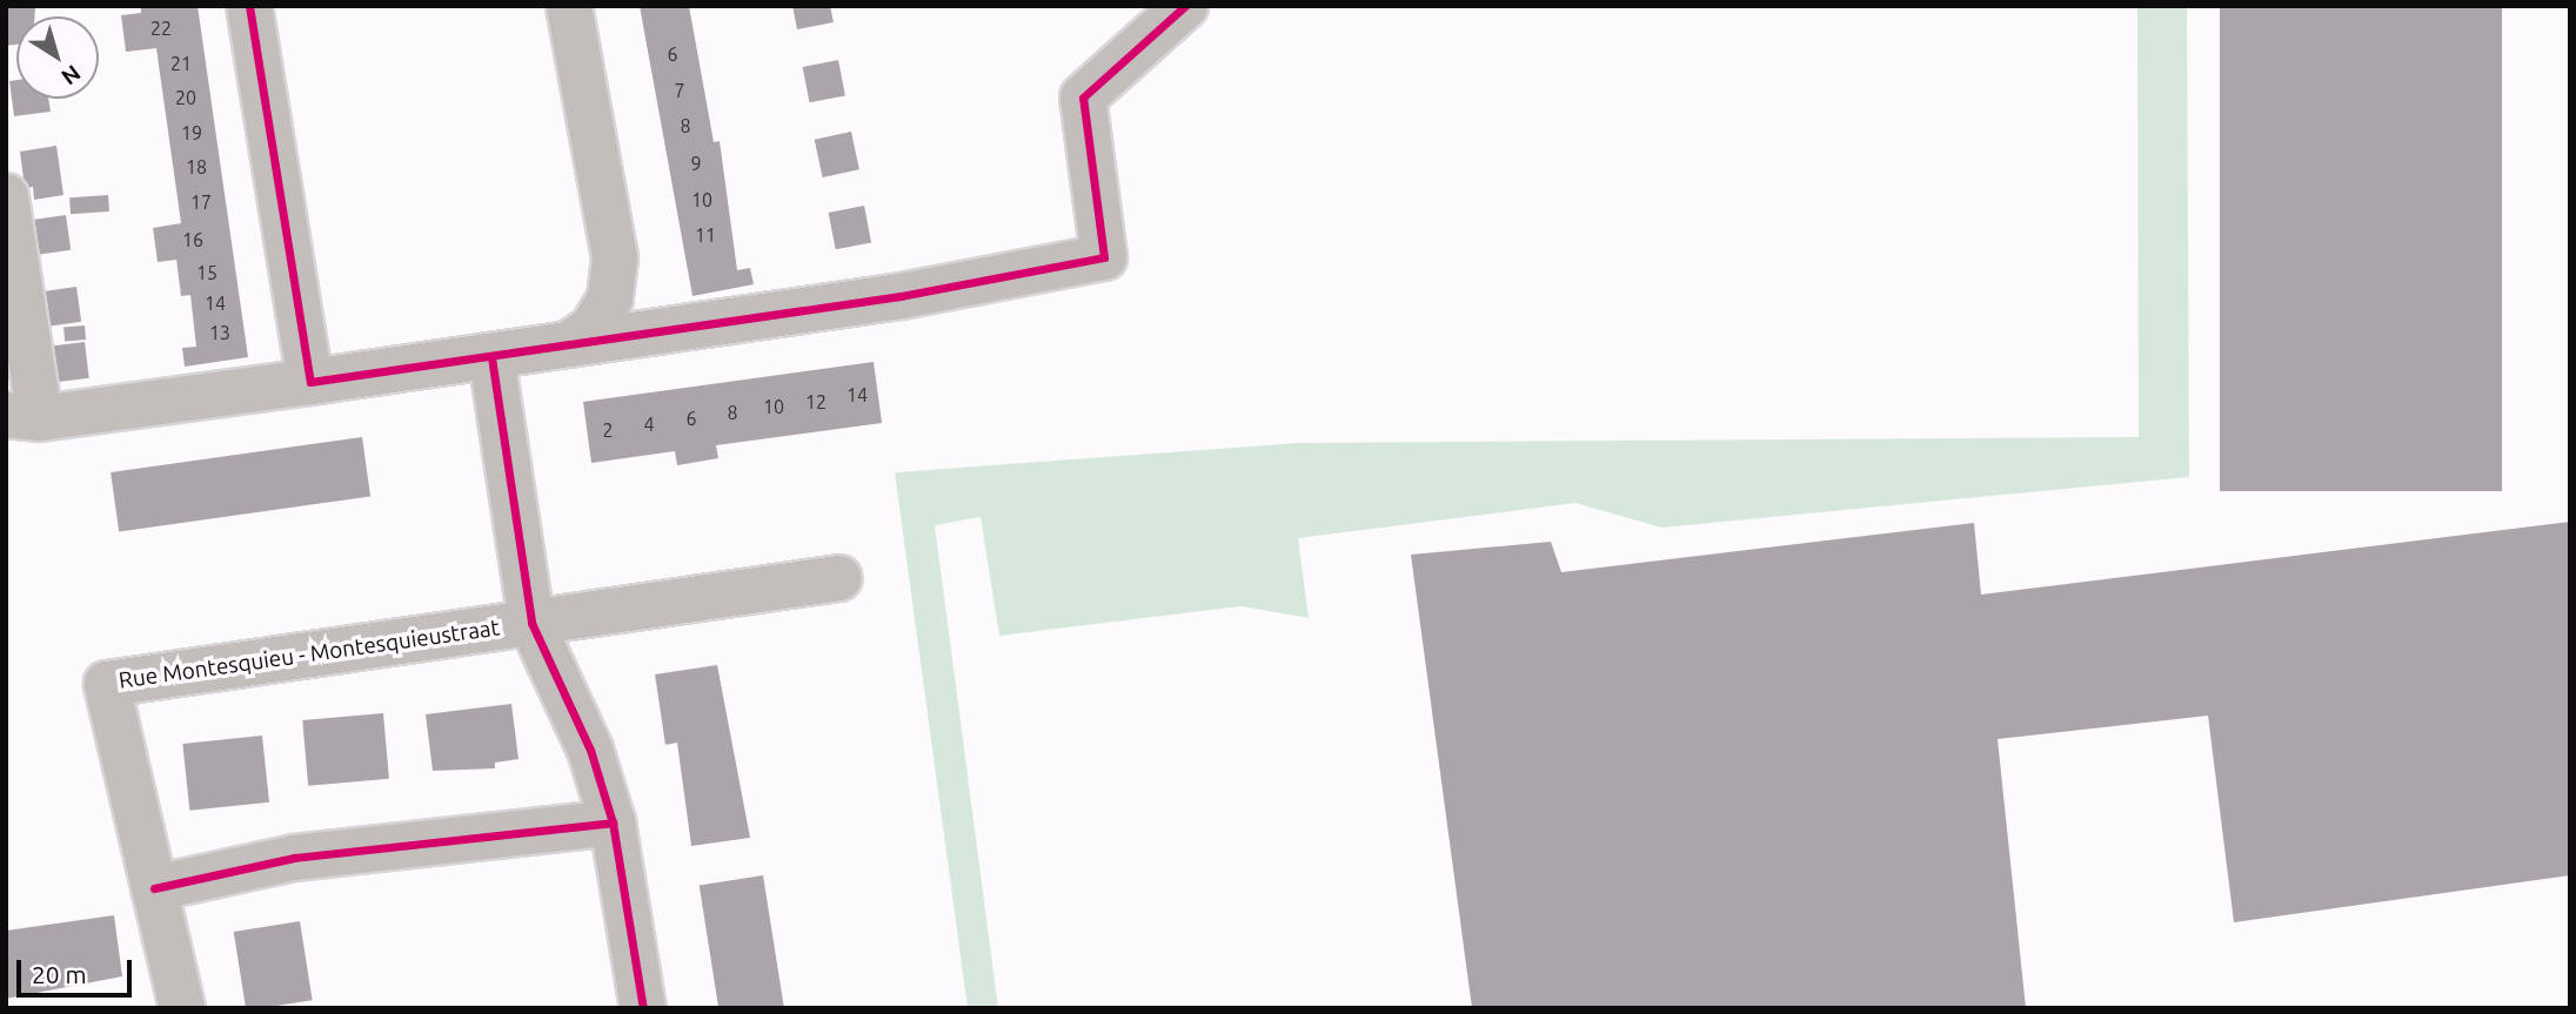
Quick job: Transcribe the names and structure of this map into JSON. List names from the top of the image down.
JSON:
{
  "streets": {
    "street": ["Rue Montesquieu - Montesquieustraat"]
  },
  "house_numbers": [
    "22",
    "6",
    "21",
    "7",
    "20",
    "8",
    "19",
    "9",
    "18",
    "10",
    "17",
    "11",
    "16",
    "15",
    "14",
    "13",
    "14",
    "12",
    "10",
    "8",
    "6",
    "4",
    "2"
  ],
  "scale_bar": "20 m",
  "north": "bottom right"
}
